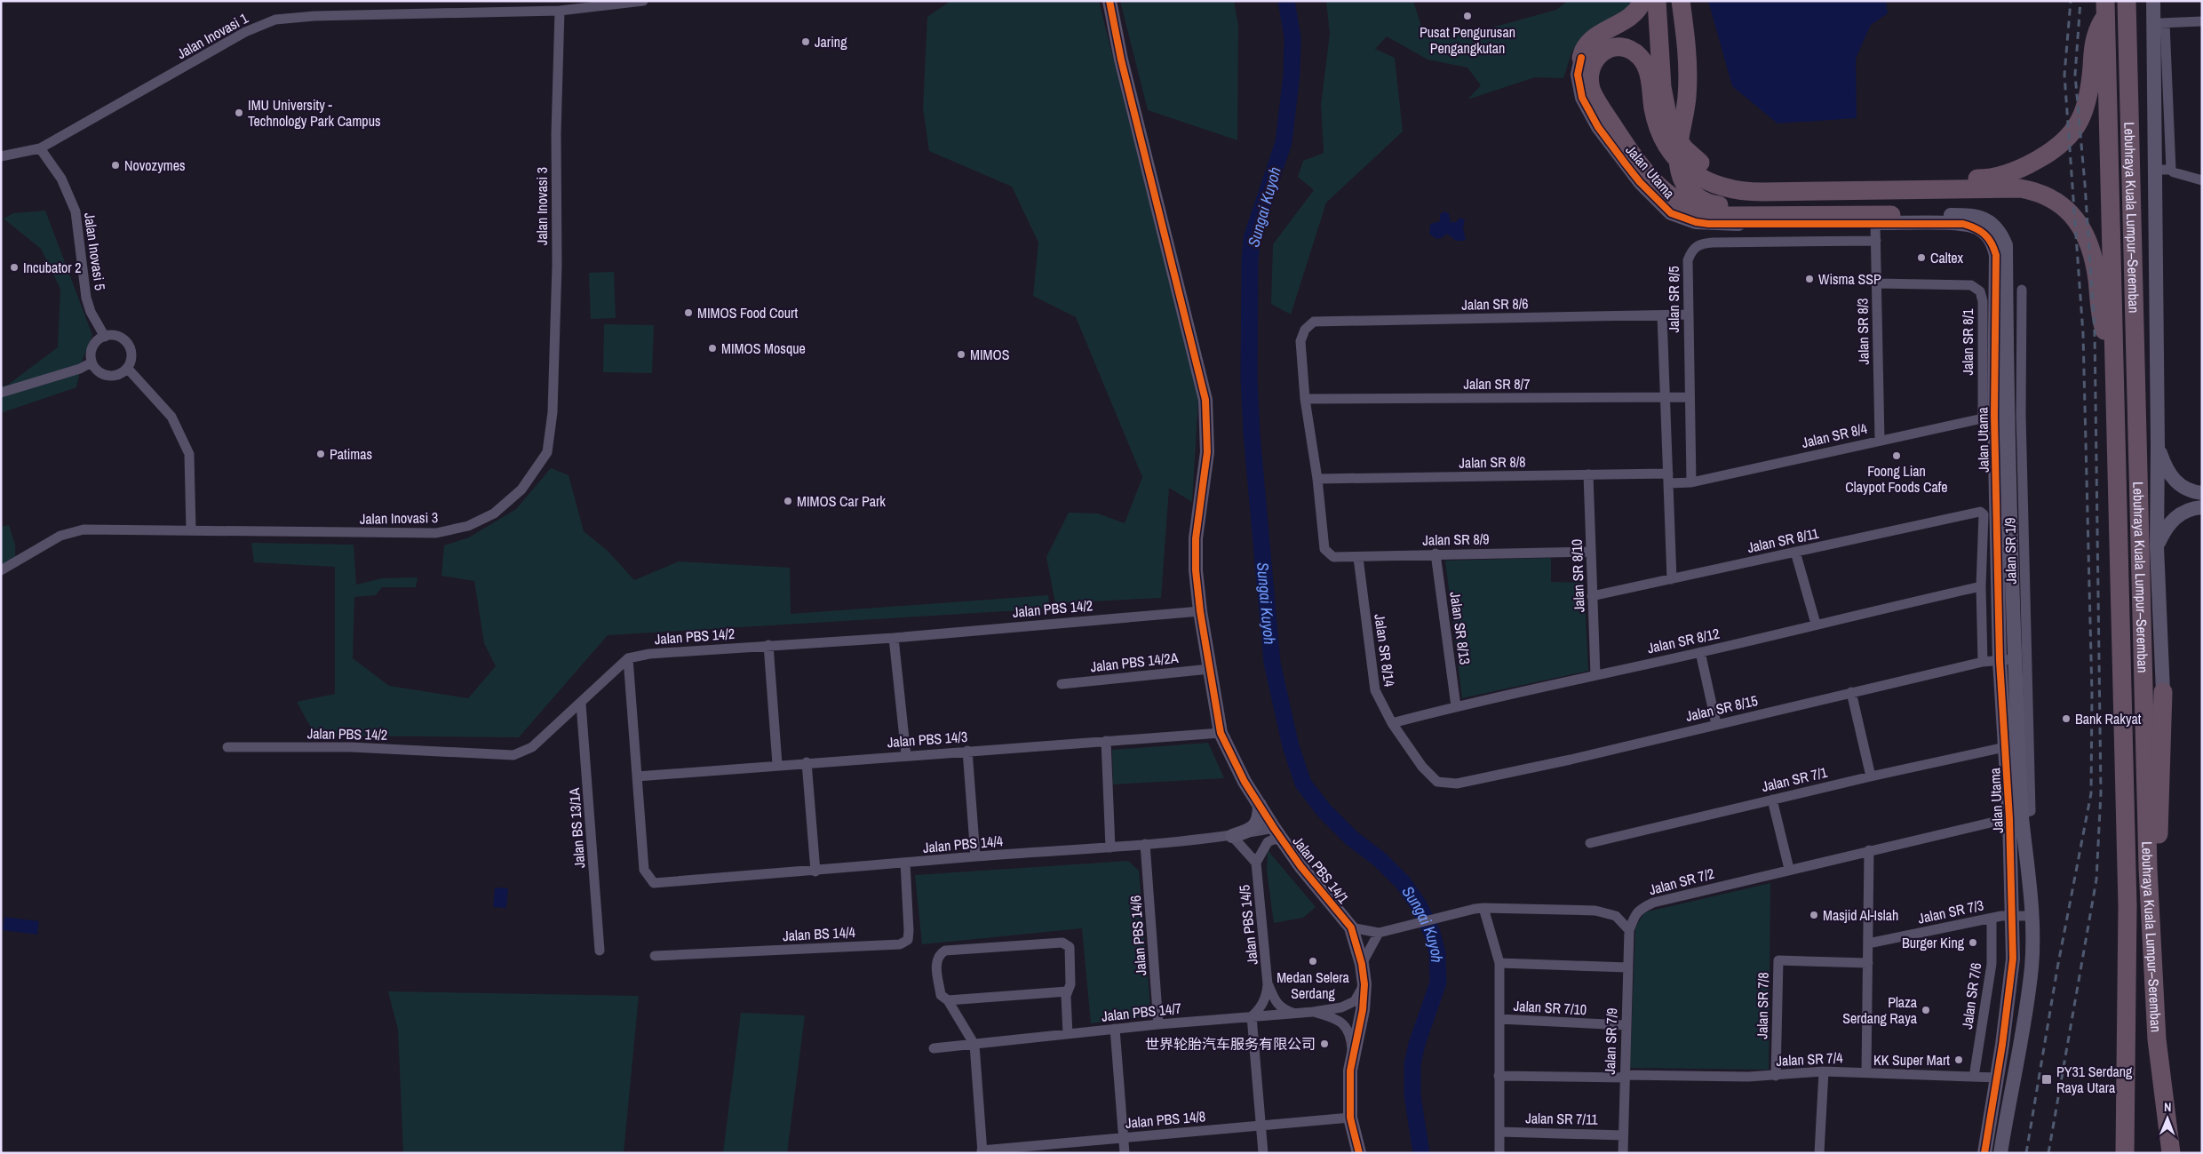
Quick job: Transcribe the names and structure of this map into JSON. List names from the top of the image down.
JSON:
{
  "streets": {
    "highway": ["Lebuhraya Kuala Lumpur–Seremban"],
    "street": [
      "Jalan Inovasi 1",
      "Jalan Utama",
      "Jalan Inovasi 3",
      "Jalan Inovasi 5",
      "Jalan SR 8/5",
      "Jalan SR 8/6",
      "Jalan SR 8/3",
      "Jalan SR 8/1",
      "Jalan SR 8/7",
      "Jalan SR 8/4",
      "Jalan SR 8/8",
      "Jalan SR 8/9",
      "Jalan SR 8/11",
      "Jalan SR 1/9",
      "Jalan SR 8/10",
      "Jalan PBS 14/2",
      "Jalan SR 8/13",
      "Jalan SR 8/12",
      "Jalan SR 8/14",
      "Jalan PBS 14/2A",
      "Jalan SR 8/15",
      "Jalan PBS 14/3",
      "Jalan SR 7/1",
      "Jalan BS 13/1A",
      "Jalan PBS 14/4",
      "Jalan PBS 14/1",
      "Jalan SR 7/2",
      "Jalan SR 7/3",
      "Jalan PBS 14/5",
      "Jalan BS 14/4",
      "Jalan PBS 14/6",
      "Jalan SR 7/6",
      "Jalan SR 7/8",
      "Jalan SR 7/10",
      "Jalan PBS 14/7",
      "Jalan SR 7/9",
      "Jalan SR 7/4",
      "Jalan SR 7/11",
      "Jalan PBS 14/8"
    ]
  },
  "crossings": [
    ["Jalan Inovasi 1", "Jalan Inovasi 3"],
    ["Jalan Inovasi 1", "Jalan Inovasi 5"],
    ["Jalan Utama", "Jalan SR 8/3"],
    ["Jalan Utama", "Jalan SR 8/1"],
    ["Jalan Utama", "Jalan SR 8/4"],
    ["Jalan Utama", "Jalan SR 1/9"],
    ["Jalan Utama", "Jalan SR 8/15"],
    ["Jalan Utama", "Jalan SR 7/1"],
    ["Jalan Utama", "Jalan SR 7/2"],
    ["Jalan Utama", "Jalan SR 7/3"],
    ["Jalan Utama", "Jalan SR 7/4"],
    ["Jalan SR 8/5", "Jalan SR 8/6"],
    ["Jalan SR 8/5", "Jalan SR 8/3"],
    ["Jalan SR 8/5", "Jalan SR 8/7"],
    ["Jalan SR 8/5", "Jalan SR 8/4"],
    ["Jalan SR 8/5", "Jalan SR 8/8"],
    ["Jalan SR 8/5", "Jalan SR 8/11"],
    ["Jalan SR 8/6", "Jalan SR 8/7"],
    ["Jalan SR 8/3", "Jalan SR 8/1"],
    ["Jalan SR 8/3", "Jalan SR 8/4"],
    ["Jalan SR 8/1", "Jalan SR 8/4"],
    ["Jalan SR 8/4", "Jalan SR 8/8"],
    ["Jalan SR 8/8", "Jalan SR 8/9"],
    ["Jalan SR 8/8", "Jalan SR 8/10"],
    ["Jalan SR 8/9", "Jalan SR 8/10"],
    ["Jalan SR 8/9", "Jalan SR 8/13"],
    ["Jalan SR 8/9", "Jalan SR 8/14"],
    ["Jalan SR 8/11", "Jalan SR 8/10"],
    ["Jalan SR 8/11", "Jalan SR 8/12"],
    ["Jalan SR 1/9", "Jalan SR 7/2"],
    ["Jalan SR 8/10", "Jalan SR 8/12"],
    ["Jalan PBS 14/2", "Jalan BS 13/1A"],
    ["Jalan PBS 14/2", "Jalan PBS 14/1"],
    ["Jalan SR 8/13", "Jalan SR 8/12"],
    ["Jalan SR 8/12", "Jalan SR 8/14"],
    ["Jalan SR 8/14", "Jalan SR 8/15"],
    ["Jalan PBS 14/2A", "Jalan PBS 14/1"],
    ["Jalan PBS 14/3", "Jalan PBS 14/4"],
    ["Jalan PBS 14/3", "Jalan PBS 14/1"],
    ["Jalan PBS 14/4", "Jalan PBS 14/1"],
    ["Jalan PBS 14/4", "Jalan BS 14/4"],
    ["Jalan PBS 14/4", "Jalan PBS 14/6"],
    ["Jalan PBS 14/1", "Jalan PBS 14/7"],
    ["Jalan PBS 14/1", "Jalan PBS 14/8"],
    ["Jalan SR 7/2", "Jalan SR 7/9"],
    ["Jalan SR 7/3", "Jalan SR 7/6"],
    ["Jalan PBS 14/6", "Jalan PBS 14/7"],
    ["Jalan SR 7/6", "Jalan SR 7/4"],
    ["Jalan SR 7/8", "Jalan SR 7/4"],
    ["Jalan SR 7/10", "Jalan SR 7/9"],
    ["Jalan SR 7/9", "Jalan SR 7/4"],
    ["Jalan SR 7/9", "Jalan SR 7/11"]
  ],
  "water": ["Sungai Kuyoh"],
  "places": {
    "other": [
      "Pusat Pengurusan Pengangkutan",
      "Jaring",
      "IMU University - Technology Park Campus",
      "Novozymes",
      "Caltex",
      "Incubator 2",
      "Wisma SSP",
      "MIMOS Food Court",
      "MIMOS Mosque",
      "MIMOS",
      "Patimas",
      "Foong Lian Claypot Foods Cafe",
      "MIMOS Car Park",
      "Bank Rakyat",
      "Masjid Al-Islah",
      "Burger King",
      "Medan Selera Serdang",
      "Plaza Serdang Raya",
      "世界轮胎汽车服务有限公司",
      "KK Super Mart"
    ],
    "transit": ["PY31 Serdang Raya Utara"]
  },
  "north": "top"
}
